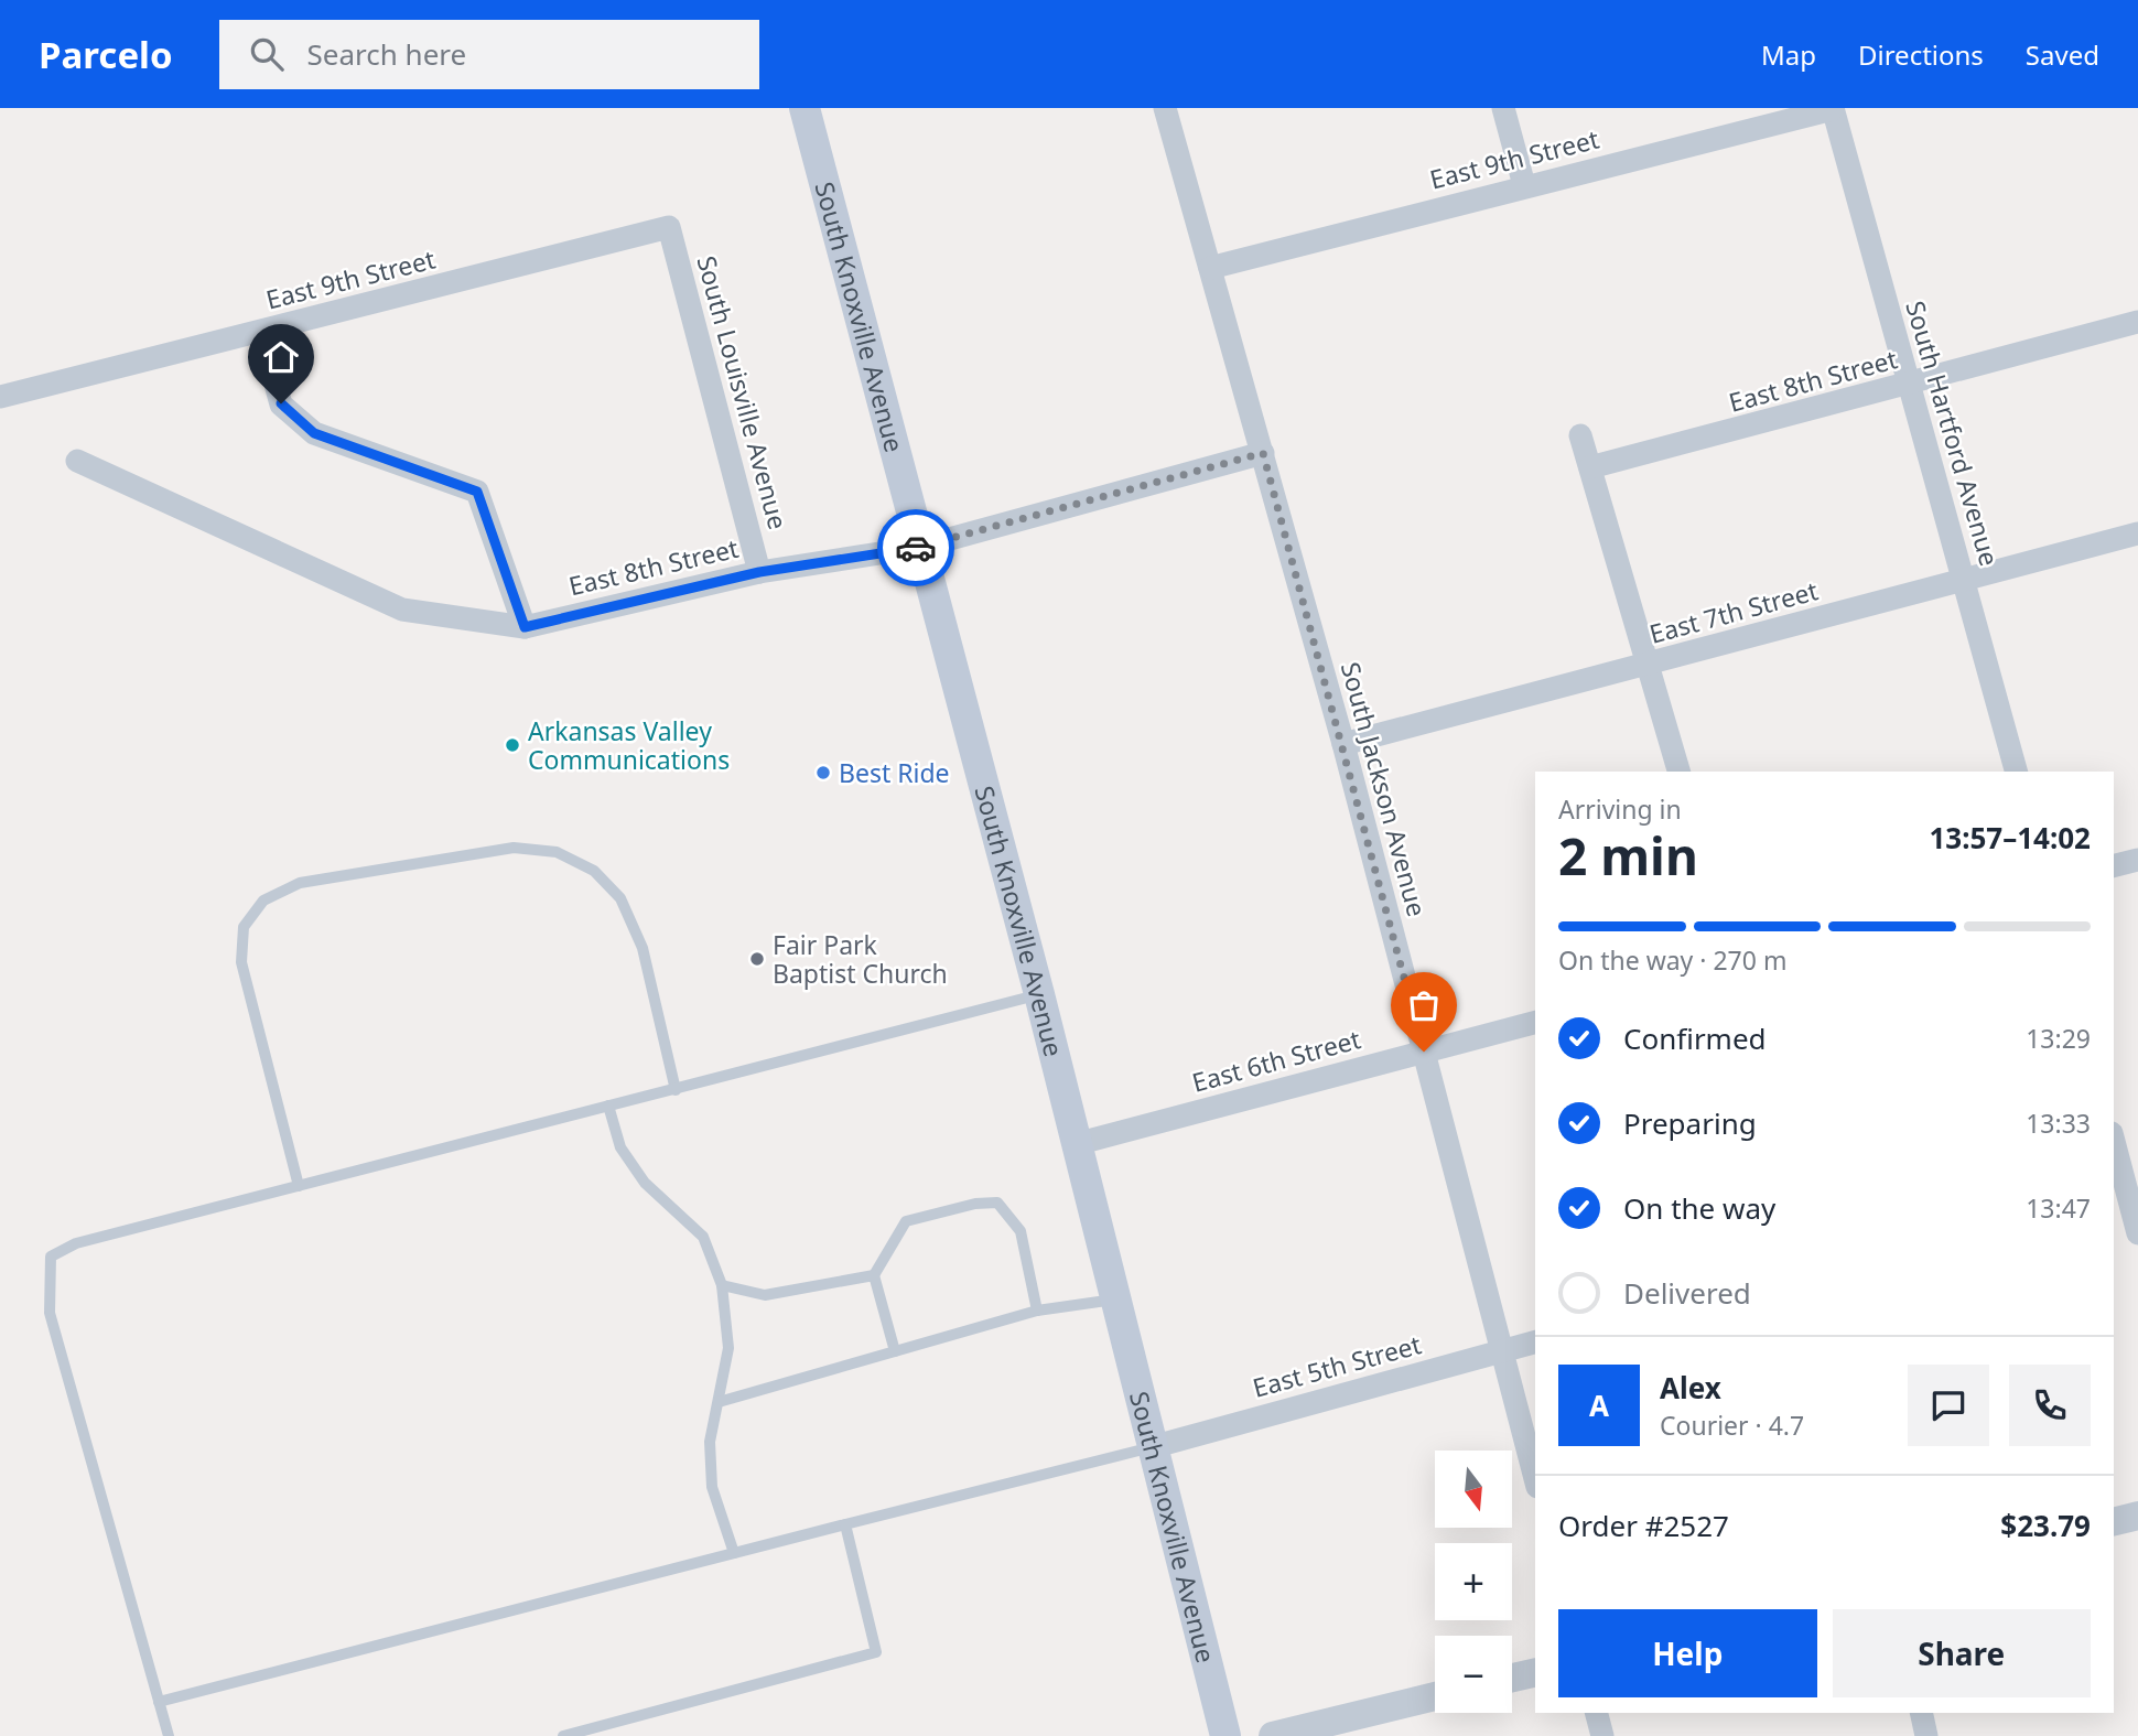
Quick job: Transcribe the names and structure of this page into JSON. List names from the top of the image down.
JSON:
{
  "streets": {
    "main road": ["South Knoxville Avenue"],
    "street": [
      "East 9th Street",
      "East 8th Street",
      "South Louisville Avenue",
      "South Hartford Avenue",
      "East 7th Street",
      "South Jackson Avenue",
      "East 6th Street",
      "East 5th Street"
    ]
  },
  "crossings": [
    ["East 9th Street", "South Louisville Avenue"],
    ["East 9th Street", "South Hartford Avenue"],
    ["East 9th Street", "South Jackson Avenue"],
    ["South Knoxville Avenue", "East 8th Street"],
    ["South Knoxville Avenue", "East 6th Street"],
    ["South Knoxville Avenue", "East 5th Street"],
    ["East 8th Street", "South Louisville Avenue"],
    ["East 8th Street", "South Hartford Avenue"],
    ["East 8th Street", "South Jackson Avenue"],
    ["South Hartford Avenue", "East 7th Street"],
    ["East 7th Street", "South Jackson Avenue"],
    ["South Jackson Avenue", "East 6th Street"],
    ["South Jackson Avenue", "East 5th Street"]
  ],
  "places": ["Arkansas Valley Communications", "Best Ride", "Fair Park Baptist Church"],
  "north": "bottom",
  "page": {
    "header": "Parcelo",
    "search": "Search here",
    "nav": ["Map", "Directions", "Saved"],
    "heading": ["2 min", "Arriving in", "13:57–14:02"],
    "panel": [
      "Alex",
      "Courier · 4.7",
      "Order #2527",
      "$23.79"
    ],
    "bar": "On the way · 270 m",
    "list": [
      ["Confirmed", "13:29"],
      ["Preparing", "13:33"],
      ["On the way", "13:47"],
      "Delivered"
    ],
    "round": "A",
    "map_buttons": ["+", "−"],
    "buttons": ["Help", "Share"]
  }
}
